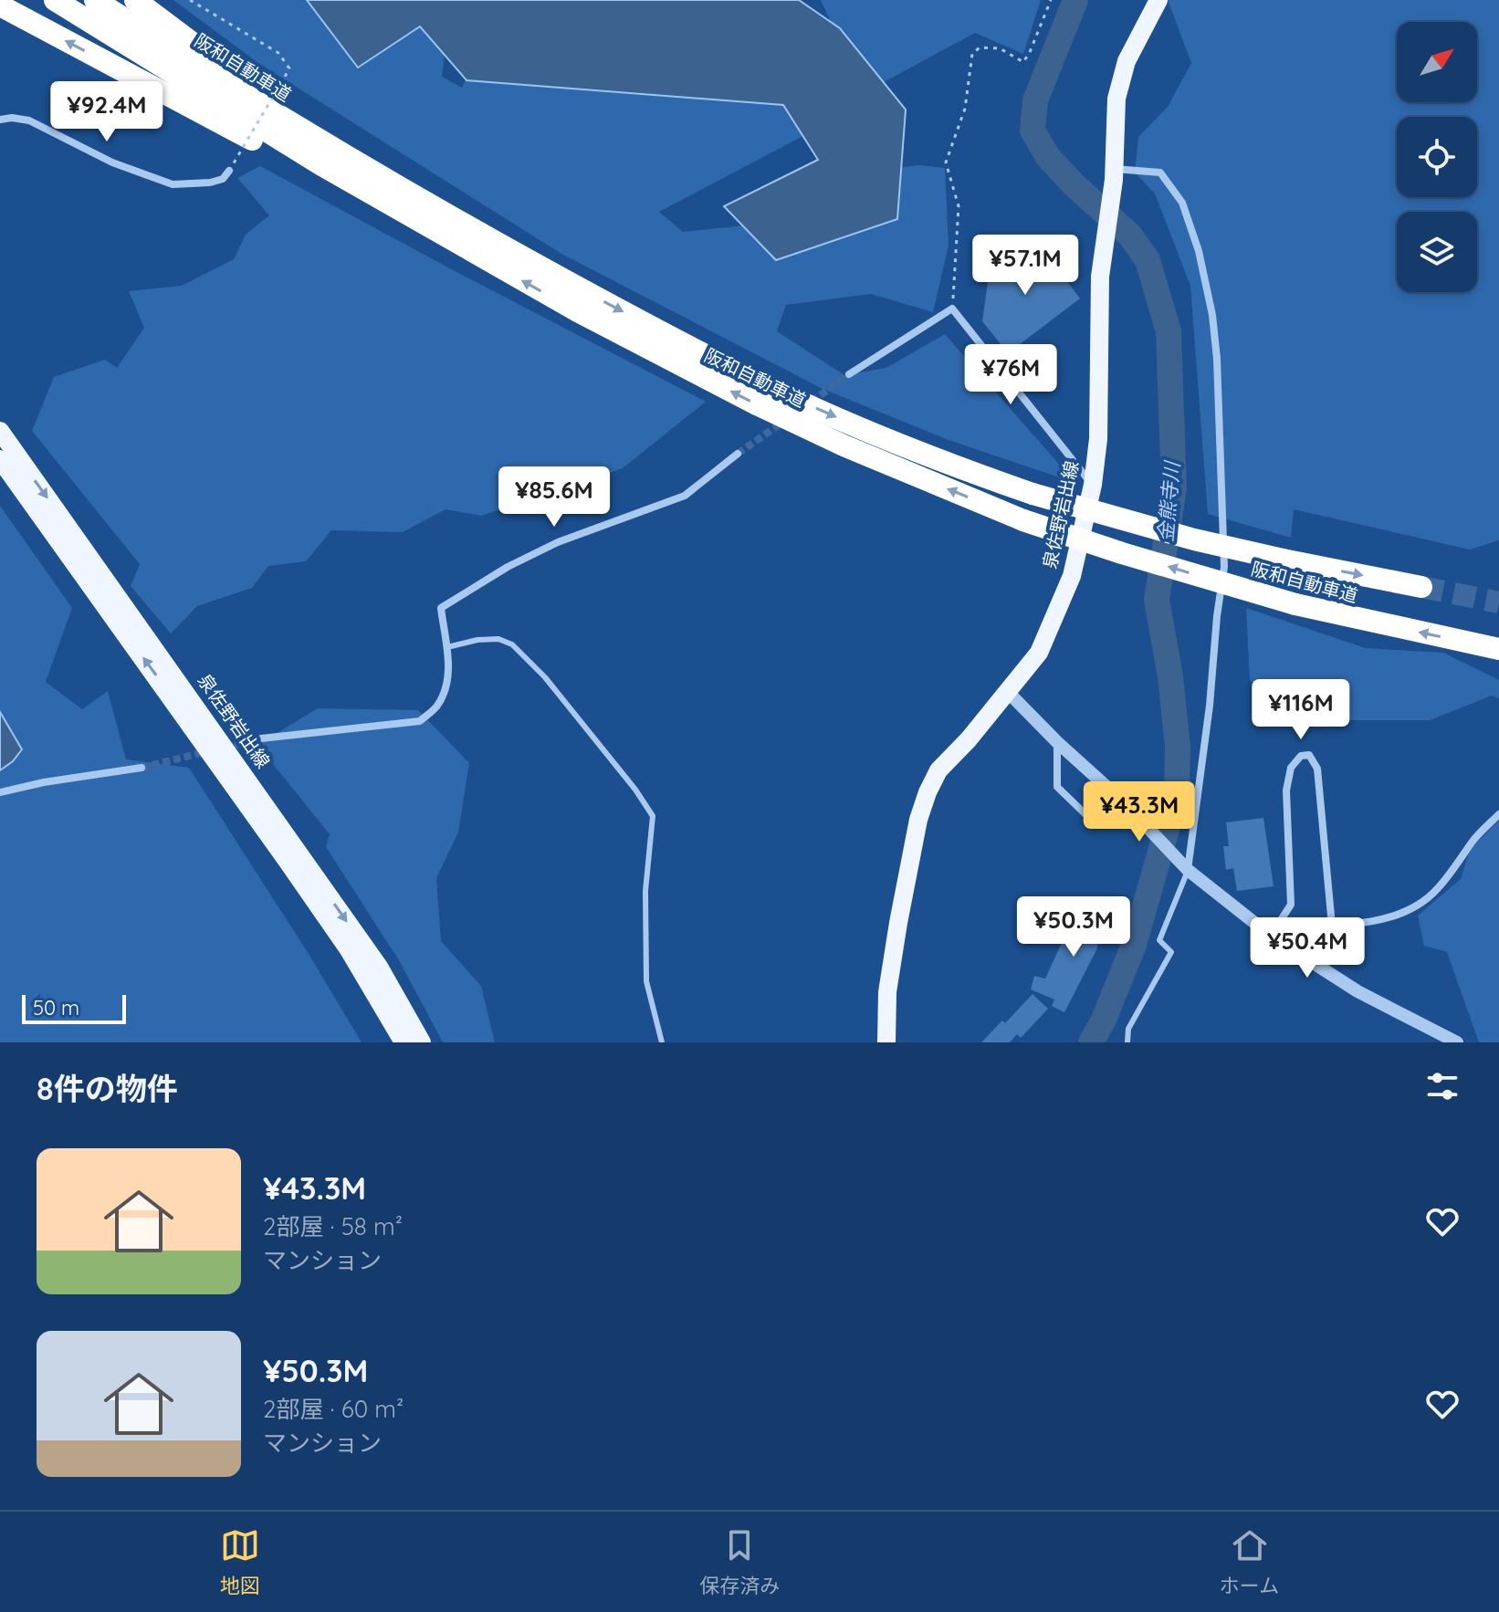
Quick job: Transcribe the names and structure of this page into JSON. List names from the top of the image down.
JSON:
{
  "streets": {
    "highway": ["阪和自動車道"],
    "main road": ["泉佐野岩出線"]
  },
  "water": ["金熊寺川"],
  "scale_bar": "50 m",
  "north": "top right",
  "page": {
    "price": [
      "¥92.4M",
      "¥57.1M",
      "¥76M",
      "¥85.6M",
      "¥116M",
      "¥43.3M",
      "¥50.3M",
      "¥50.4M"
    ],
    "scale": "50 m",
    "heading": "8件の物件",
    "list": [
      {
        "name": "¥43.3M",
        "note": "2部屋 · 58 m² · マンション"
      },
      {
        "name": "¥50.3M",
        "note": "2部屋 · 60 m² · マンション"
      }
    ],
    "tabs": ["地図", "保存済み", "ホーム"]
  }
}
